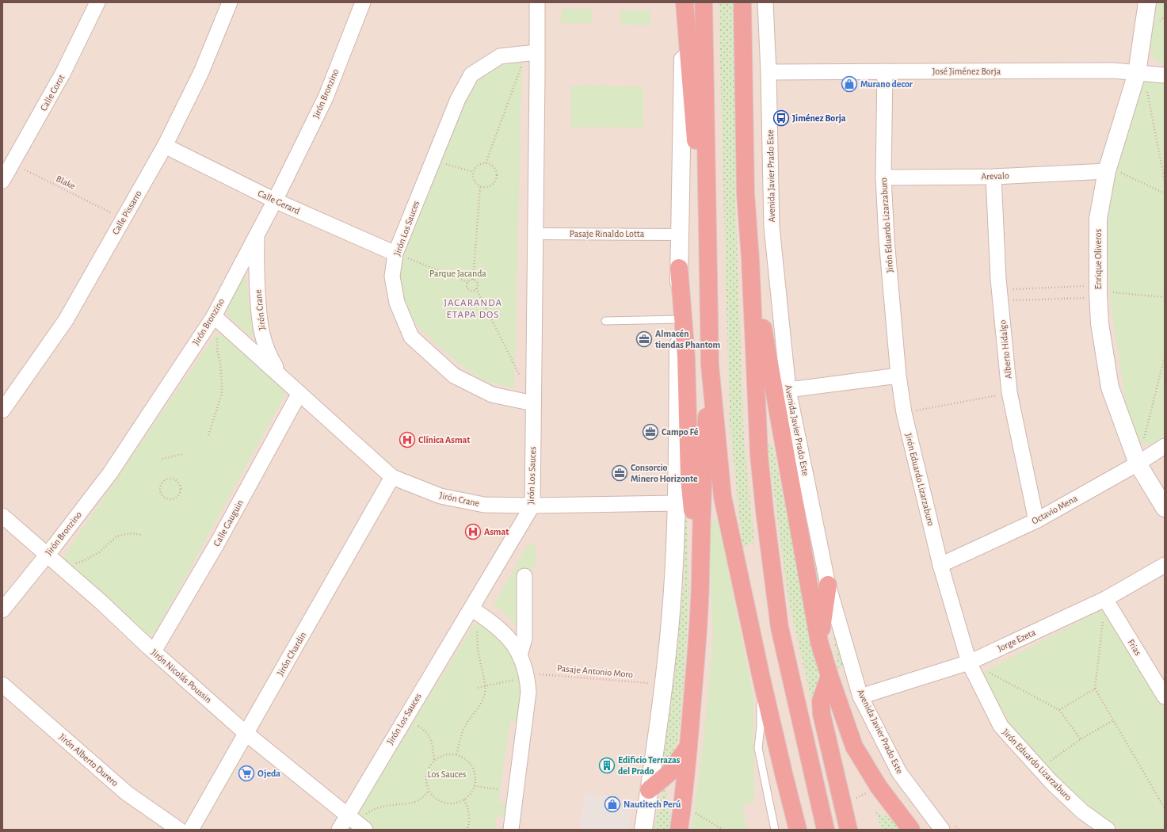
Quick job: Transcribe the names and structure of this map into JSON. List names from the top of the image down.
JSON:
{
  "streets": {
    "street": [
      "José Jiménez Borja",
      "Calle Corot",
      "Jirón Bronzino",
      "Avenida Javier Prado Este",
      "Arevalo",
      "Calle Gerard",
      "Calle Pissarro",
      "Jirón Eduardo Lizarzaburo",
      "Jirón Los Sauces",
      "Pasaje Rinaldo Lotta",
      "Enrique Oliveros",
      "Jirón Crane",
      "Alberto Hidalgo",
      "Octavio Mena",
      "Calle Gauguin",
      "Jorge Ezeta",
      "Frias",
      "Jirón Chardin",
      "Jirón Nicolás Poussin",
      "Jirón Alberto Durero"
    ],
    "path": ["Blake", "Pasaje Antonio Moro"]
  },
  "crossings": [
    ["José Jiménez Borja", "Avenida Javier Prado Este"],
    ["José Jiménez Borja", "Jirón Eduardo Lizarzaburo"],
    ["José Jiménez Borja", "Enrique Oliveros"],
    ["Calle Corot", "Blake"],
    ["Jirón Bronzino", "Calle Gerard"],
    ["Jirón Bronzino", "Jirón Crane"],
    ["Jirón Bronzino", "Jirón Nicolás Poussin"],
    ["Avenida Javier Prado Este", "Jorge Ezeta"],
    ["Arevalo", "Jirón Eduardo Lizarzaburo"],
    ["Arevalo", "Enrique Oliveros"],
    ["Arevalo", "Alberto Hidalgo"],
    ["Blake", "Calle Pissarro"],
    ["Calle Gerard", "Calle Pissarro"],
    ["Calle Gerard", "Jirón Los Sauces"],
    ["Jirón Eduardo Lizarzaburo", "Octavio Mena"],
    ["Jirón Eduardo Lizarzaburo", "Jorge Ezeta"],
    ["Jirón Los Sauces", "Pasaje Rinaldo Lotta"],
    ["Jirón Los Sauces", "Jirón Crane"],
    ["Jirón Los Sauces", "Jirón Nicolás Poussin"],
    ["Enrique Oliveros", "Octavio Mena"],
    ["Jirón Crane", "Calle Gauguin"],
    ["Jirón Crane", "Jirón Chardin"],
    ["Alberto Hidalgo", "Octavio Mena"],
    ["Calle Gauguin", "Jirón Nicolás Poussin"],
    ["Jorge Ezeta", "Frias"],
    ["Jirón Chardin", "Jirón Nicolás Poussin"]
  ],
  "districts": ["JACARANDA ETAPA DOS"],
  "parks": ["Parque Jacanda", "Los Sauces"],
  "places": {
    "shop": ["Murano decor", "Nautitech Perú"],
    "bus stop": ["Jiménez Borja"],
    "office": ["Almacén tiendas Phantom", "Campo Fé", "Consorcio Minero Horizonte"],
    "hospital": ["Clínica Asmat", "Asmat"],
    "building": ["Edificio Terrazas del Prado"],
    "supermarket": ["Ojeda"]
  }
}
